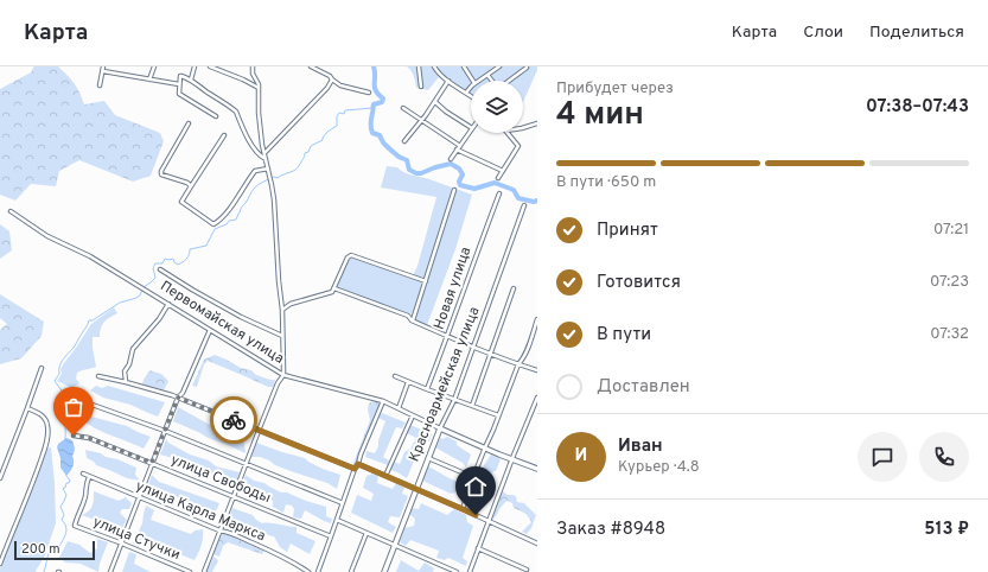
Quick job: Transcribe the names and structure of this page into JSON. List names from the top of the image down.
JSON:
{
  "streets": {
    "main road": ["Первомайская улица", "Красноармейская улица"],
    "street": [
      "Новая улица",
      "улица Свободы",
      "улица Карла Маркса",
      "улица Стучки"
    ]
  },
  "crossings": [
    ["Первомайская улица", "Красноармейская улица"],
    ["улица Карла Маркса", "улица Стучки"]
  ],
  "scale_bar": "200 m",
  "page": {
    "header": "Карта",
    "nav": ["Карта", "Слои", "Поделиться"],
    "heading": ["4 мин", "Прибудет через", "07:38–07:43"],
    "panel": [
      "Иван",
      "Курьер · 4.8",
      "Заказ #8948",
      "513 ₽"
    ],
    "bar": "В пути · 650 m",
    "list": [
      ["Принят", "07:21"],
      ["Готовится", "07:23"],
      ["В пути", "07:32"],
      "Доставлен"
    ],
    "round": "И",
    "scale": "200 m"
  }
}
